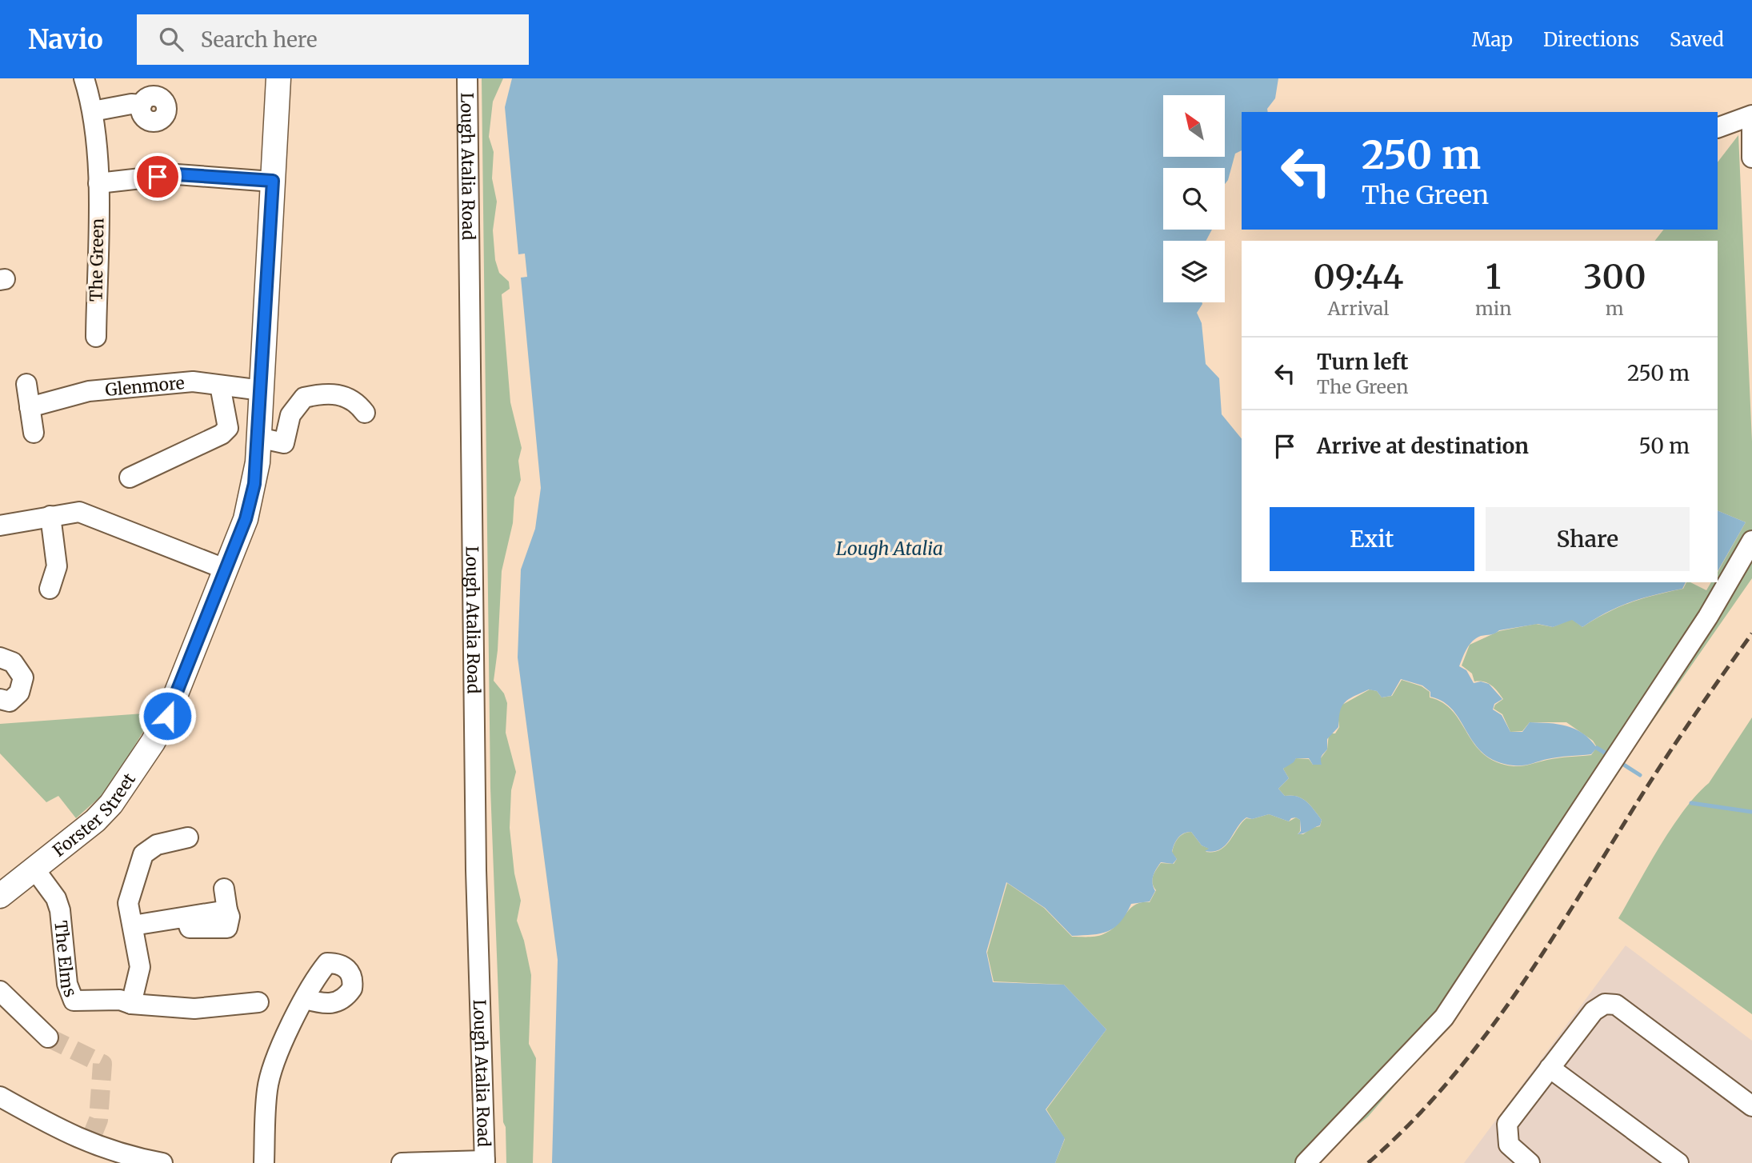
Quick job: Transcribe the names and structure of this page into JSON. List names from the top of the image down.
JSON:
{
  "streets": {
    "main road": ["Forster Street"],
    "street": [
      "Lough Atalia Road",
      "The Green",
      "Glenmore",
      "The Elms"
    ]
  },
  "crossings": [
    ["Glenmore", "Forster Street"],
    ["Forster Street", "The Elms"]
  ],
  "water": ["Lough Atalia"],
  "north": "top left",
  "page": {
    "header": "Navio",
    "search": "Search here",
    "nav": ["Map", "Directions", "Saved"],
    "turn": ["250 m", "The Green"],
    "eta": [
      "09:44",
      "Arrival",
      "1",
      "min",
      "300",
      "m"
    ],
    "list": [
      {
        "name": "Turn left",
        "note": "The Green",
        "value": "250 m"
      },
      {
        "name": "Arrive at destination",
        "value": "50 m"
      }
    ],
    "buttons": ["Exit", "Share"]
  }
}
